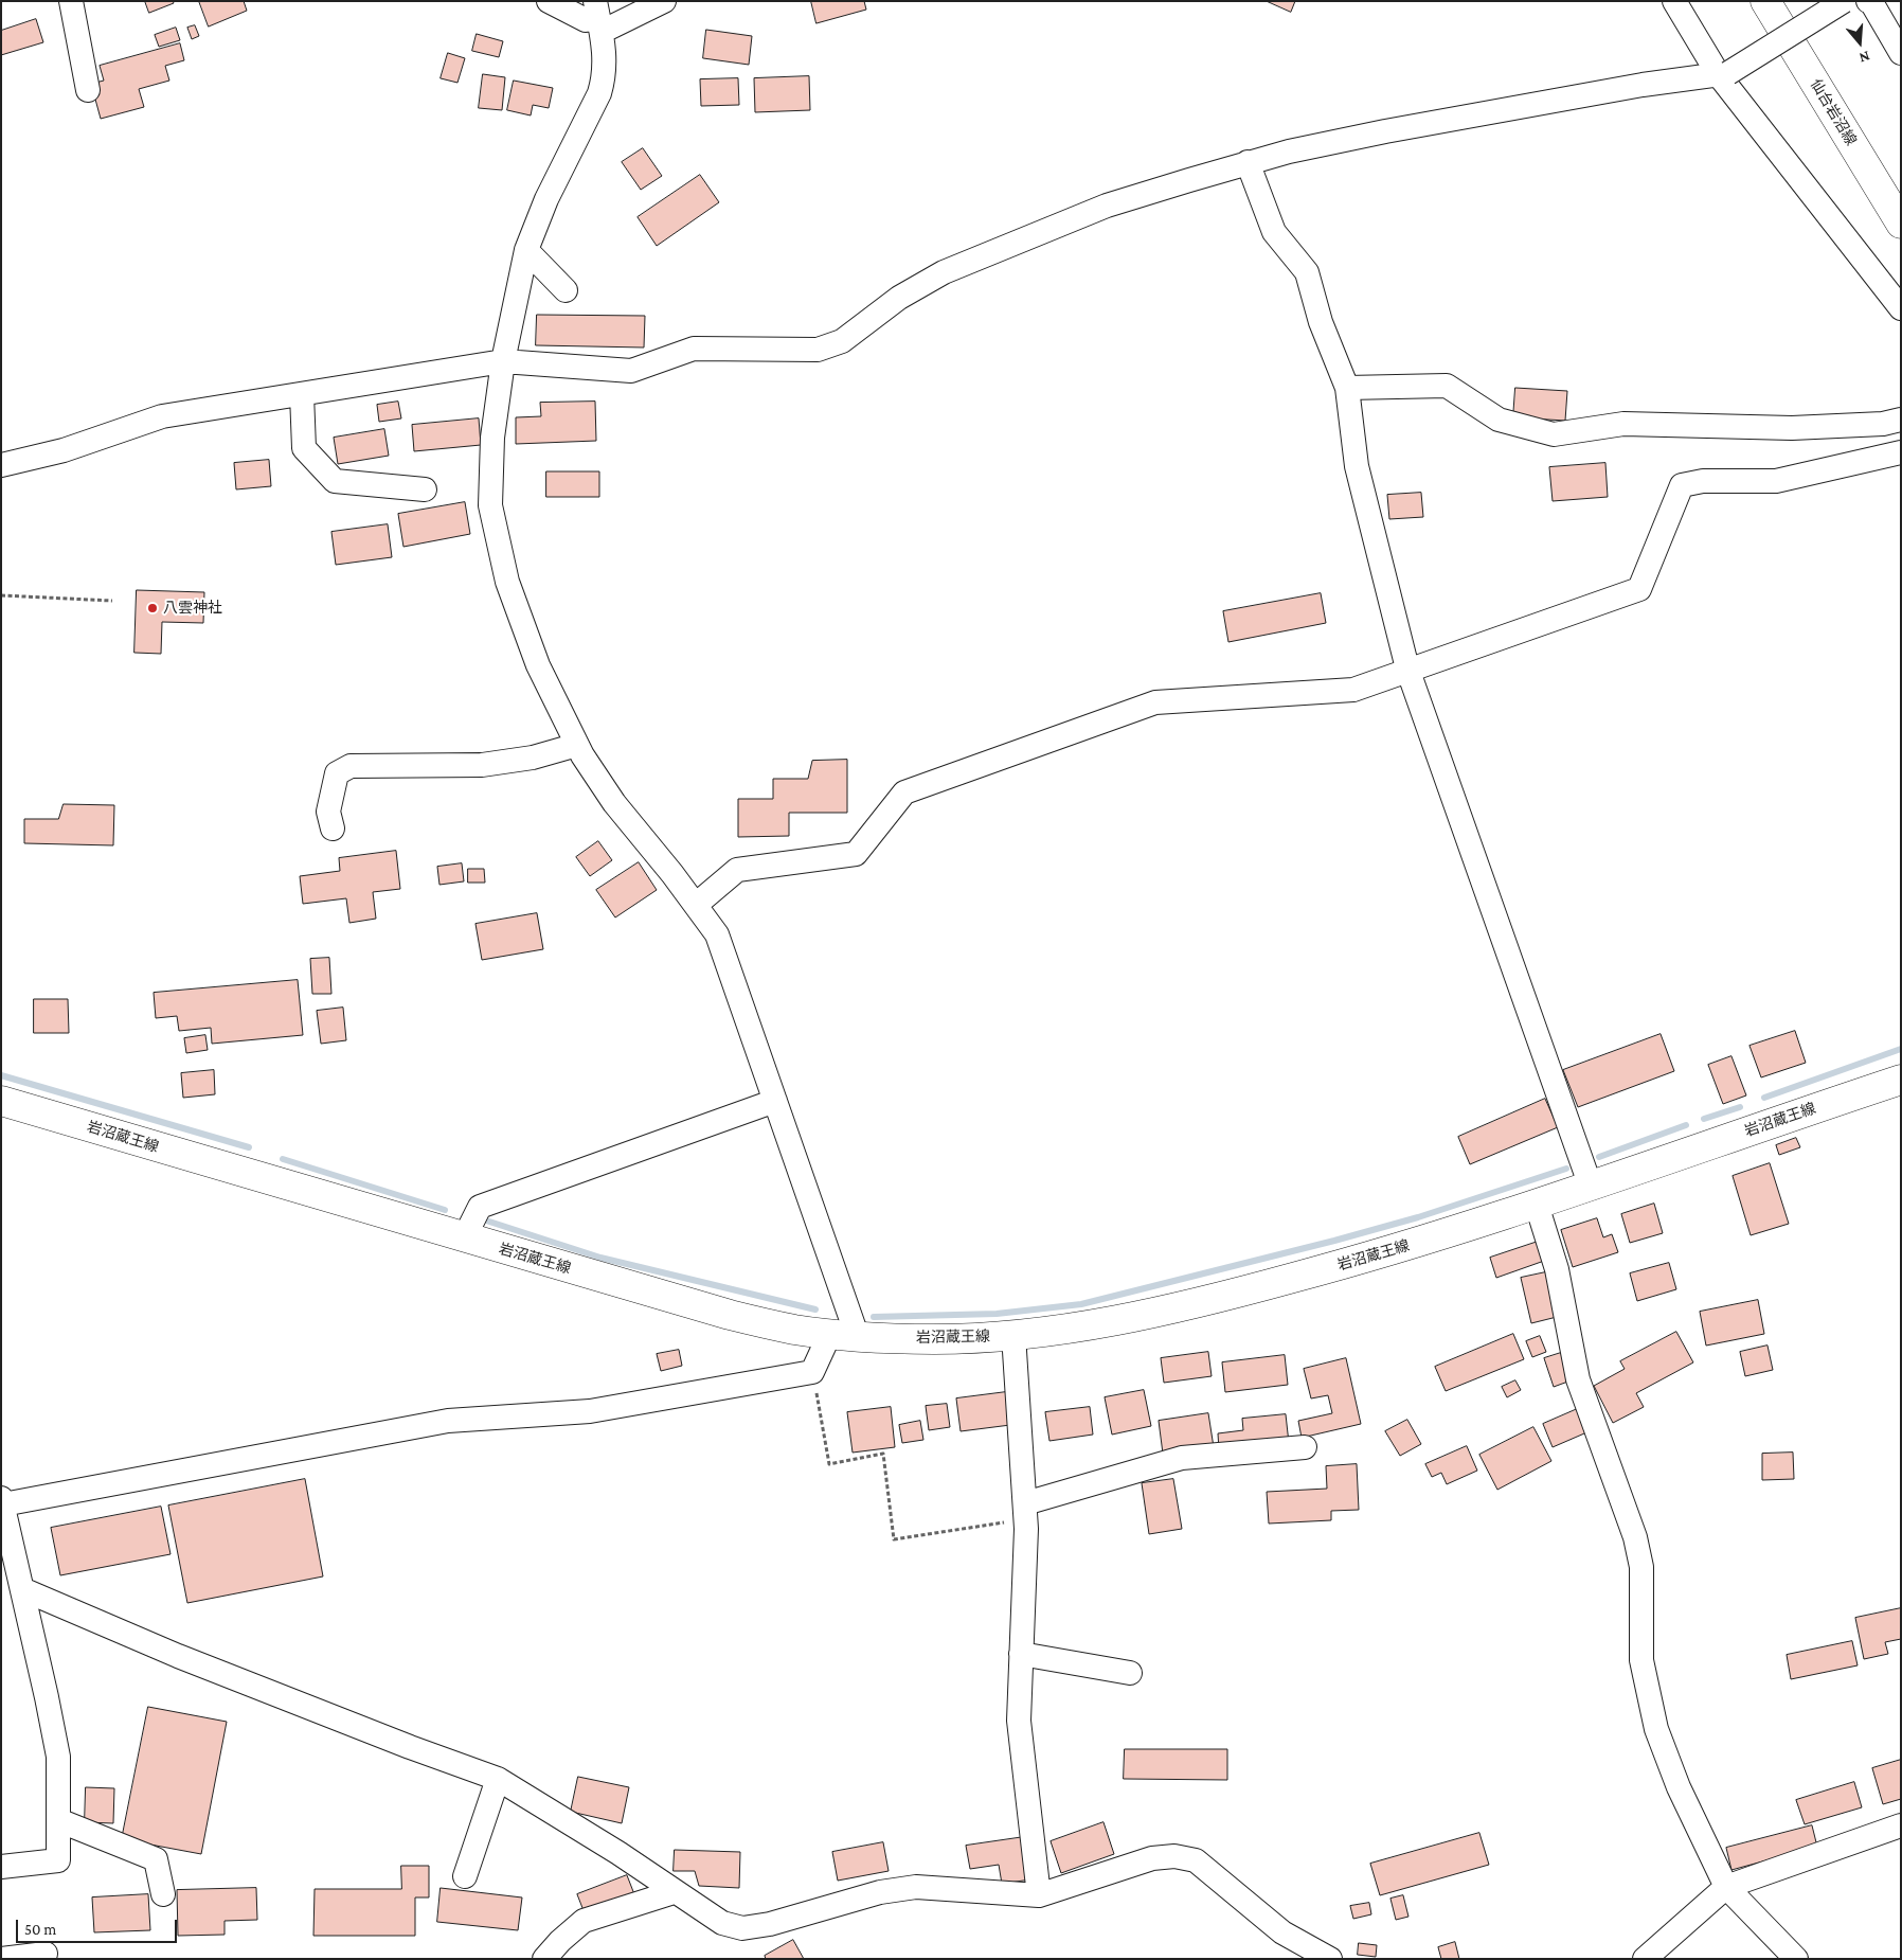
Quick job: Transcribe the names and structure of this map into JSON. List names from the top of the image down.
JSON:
{
  "streets": {
    "main road": ["仙台岩沼線", "岩沼蔵王線"]
  },
  "places": ["八雲神社"],
  "scale_bar": "50 m",
  "north": "bottom"
}
